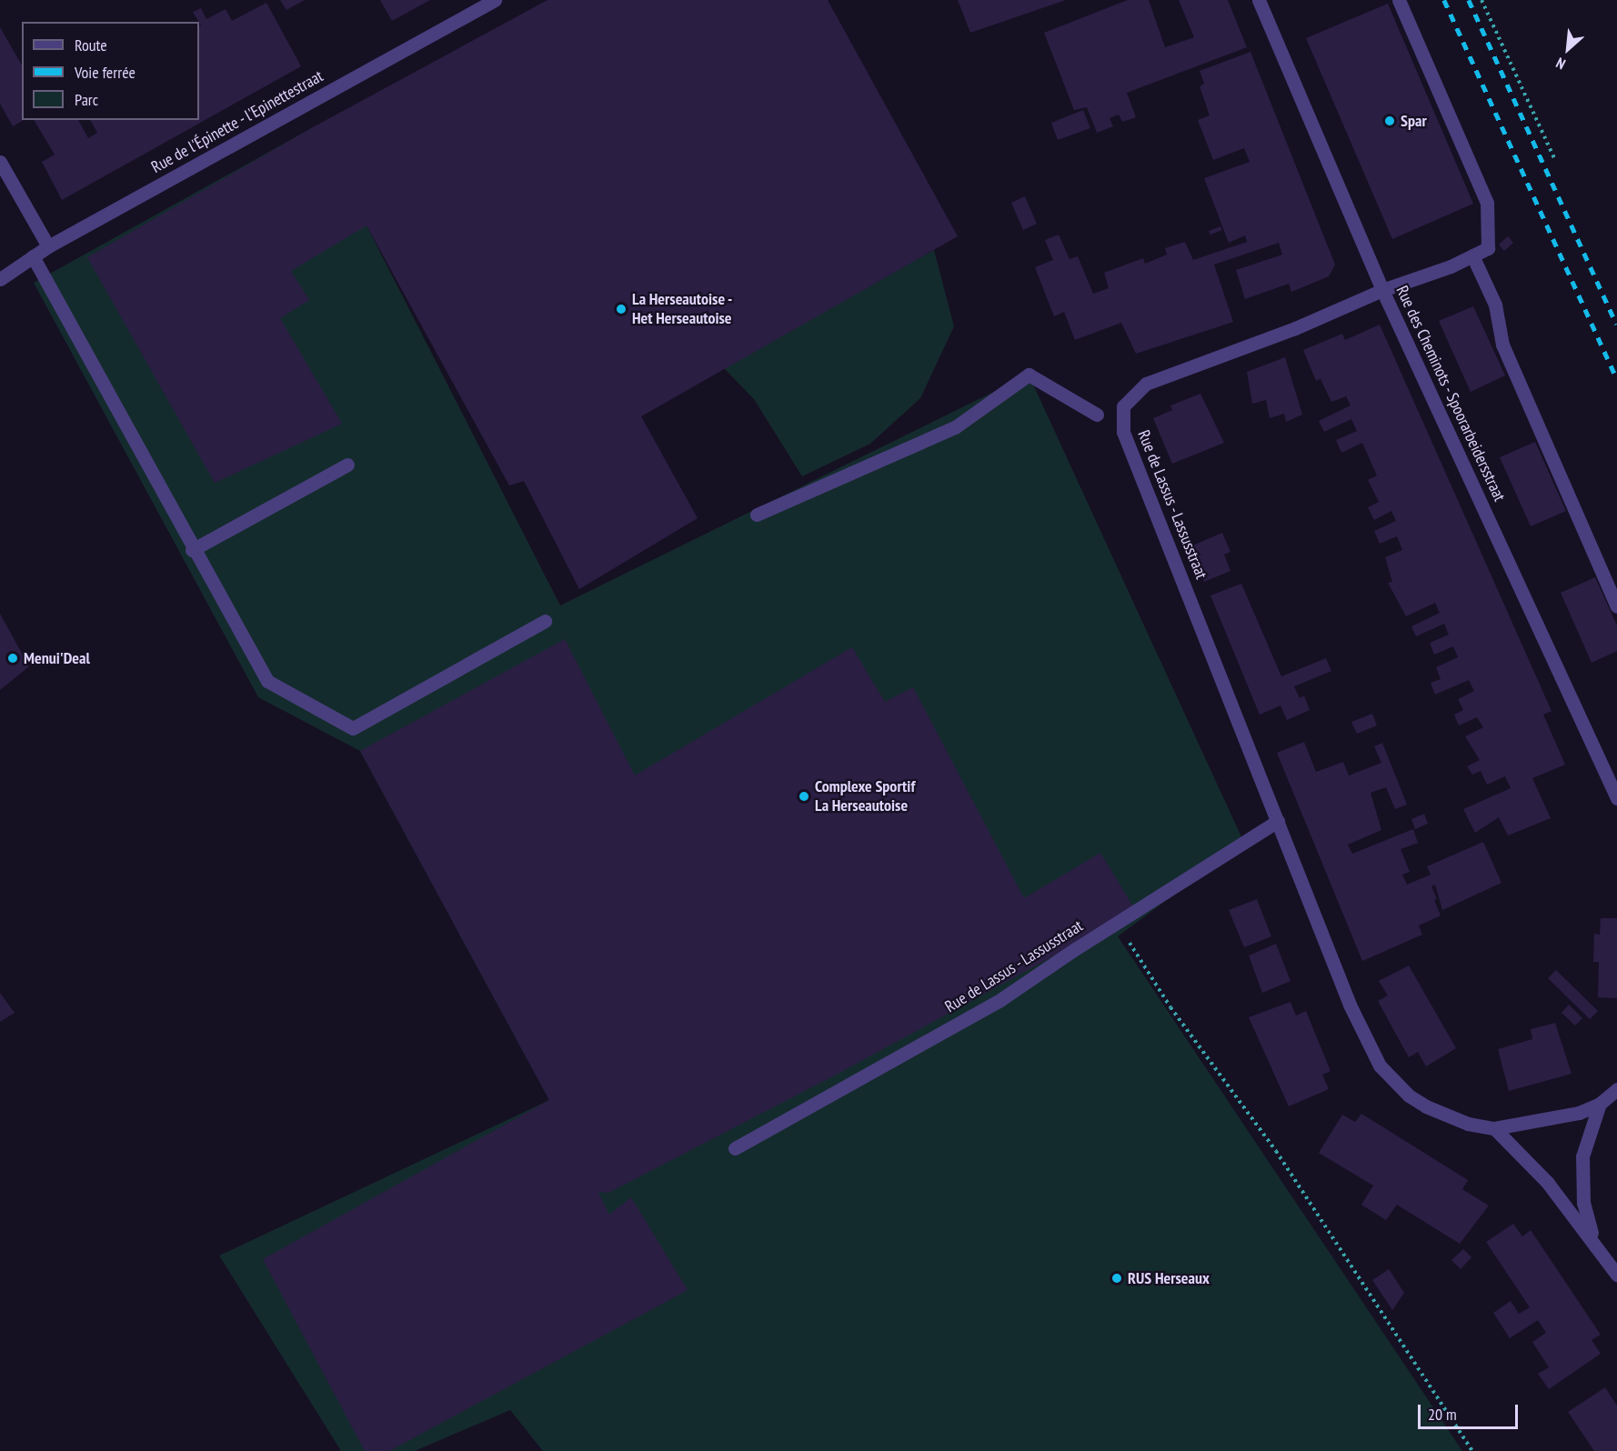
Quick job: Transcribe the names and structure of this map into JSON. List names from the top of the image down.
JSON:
{
  "streets": {
    "street": ["Rue de l'Épinette - l'Epinettestraat", "Rue des Cheminots - Spoorarbeidersstraat", "Rue de Lassus - Lassusstraat"]
  },
  "crossings": [
    ["Rue des Cheminots - Spoorarbeidersstraat", "Rue de Lassus - Lassusstraat"]
  ],
  "places": [
    "Spar",
    "La Herseautoise - Het Herseautoise",
    "Menui'Deal",
    "Complexe Sportif La Herseautoise",
    "RUS Herseaux"
  ],
  "legend": ["Route", "Voie ferrée", "Parc"],
  "scale_bar": "20 m",
  "north": "bottom left"
}
